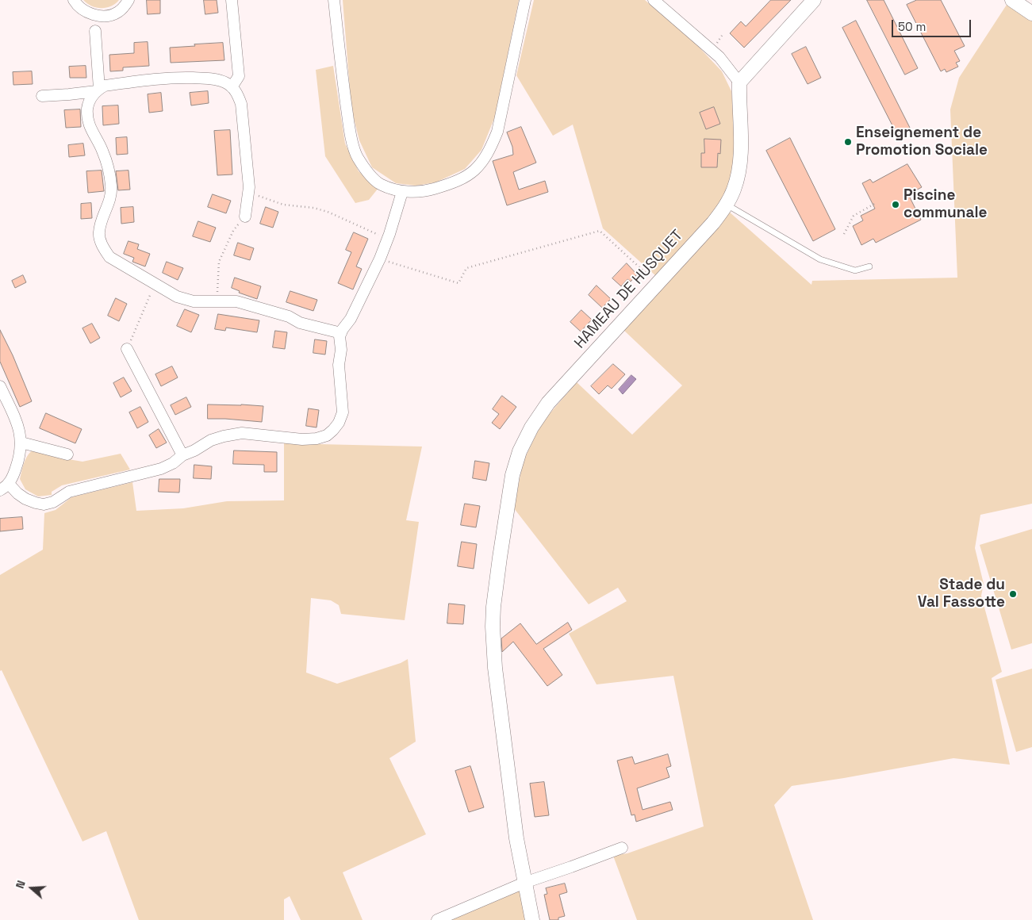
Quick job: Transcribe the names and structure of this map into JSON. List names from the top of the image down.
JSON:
{
  "streets": {
    "street": ["HAMEAU DE HUSQUET"]
  },
  "places": ["Enseignement de Promotion Sociale", "Piscine communale", "Stade du Val Fassotte"],
  "scale_bar": "50 m",
  "north": "left"
}
